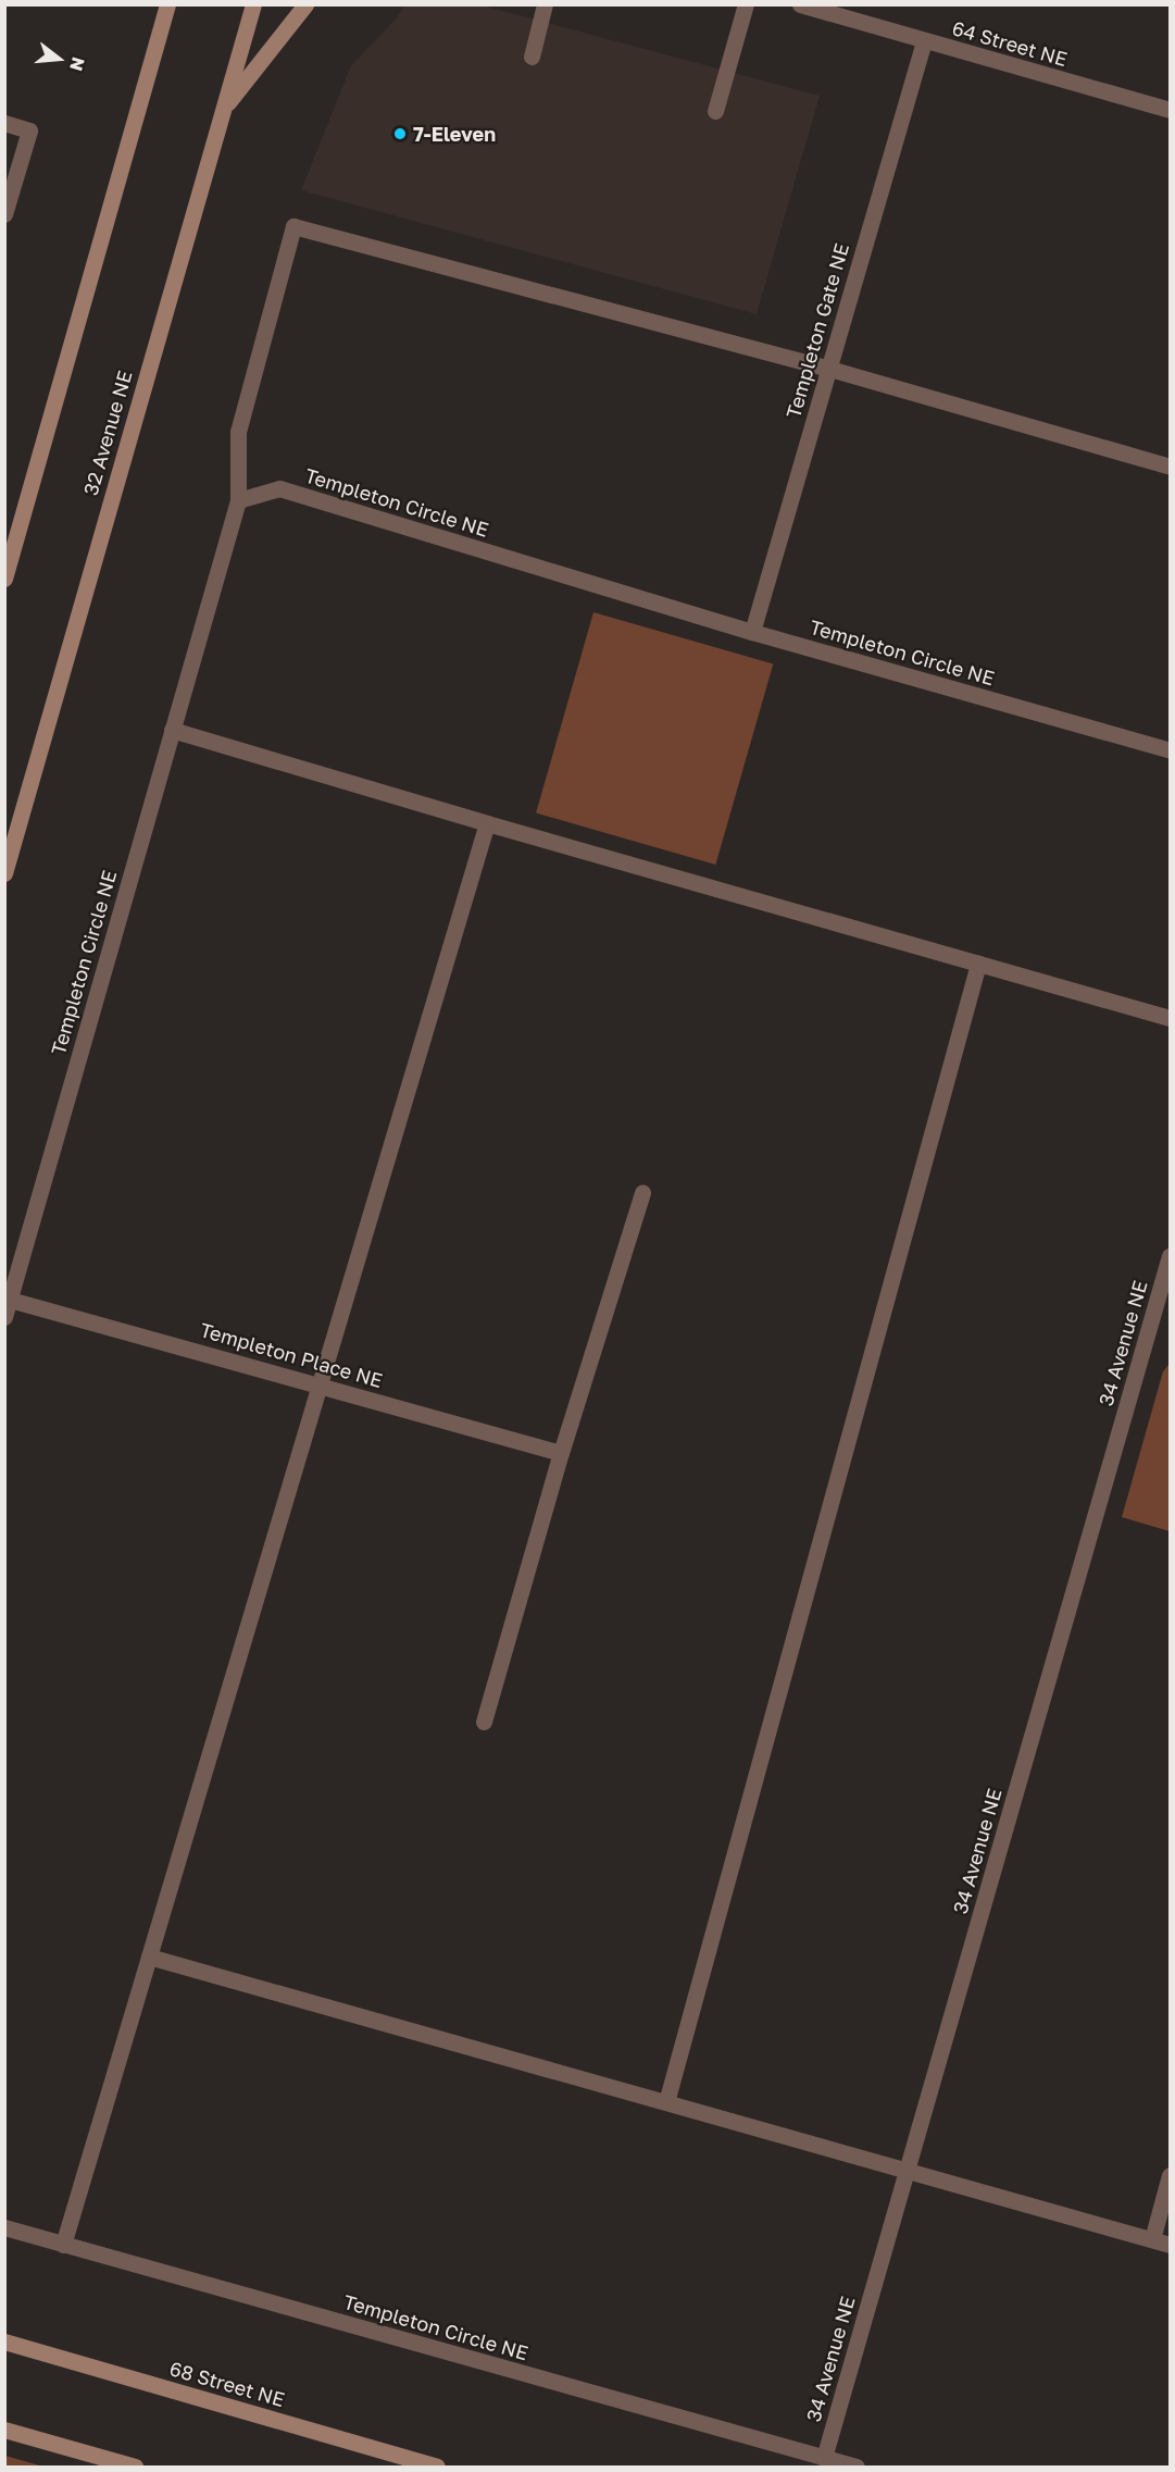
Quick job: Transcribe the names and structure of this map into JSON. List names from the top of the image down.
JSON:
{
  "streets": {
    "main road": ["32 Avenue NE", "68 Street NE"],
    "street": [
      "64 Street NE",
      "Templeton Gate NE",
      "Templeton Circle NE",
      "34 Avenue NE",
      "Templeton Place NE"
    ]
  },
  "crossings": [
    ["64 Street NE", "Templeton Gate NE"],
    ["Templeton Gate NE", "Templeton Circle NE"],
    ["Templeton Circle NE", "34 Avenue NE"],
    ["Templeton Circle NE", "Templeton Place NE"]
  ],
  "places": ["7-Eleven"],
  "north": "right"
}
